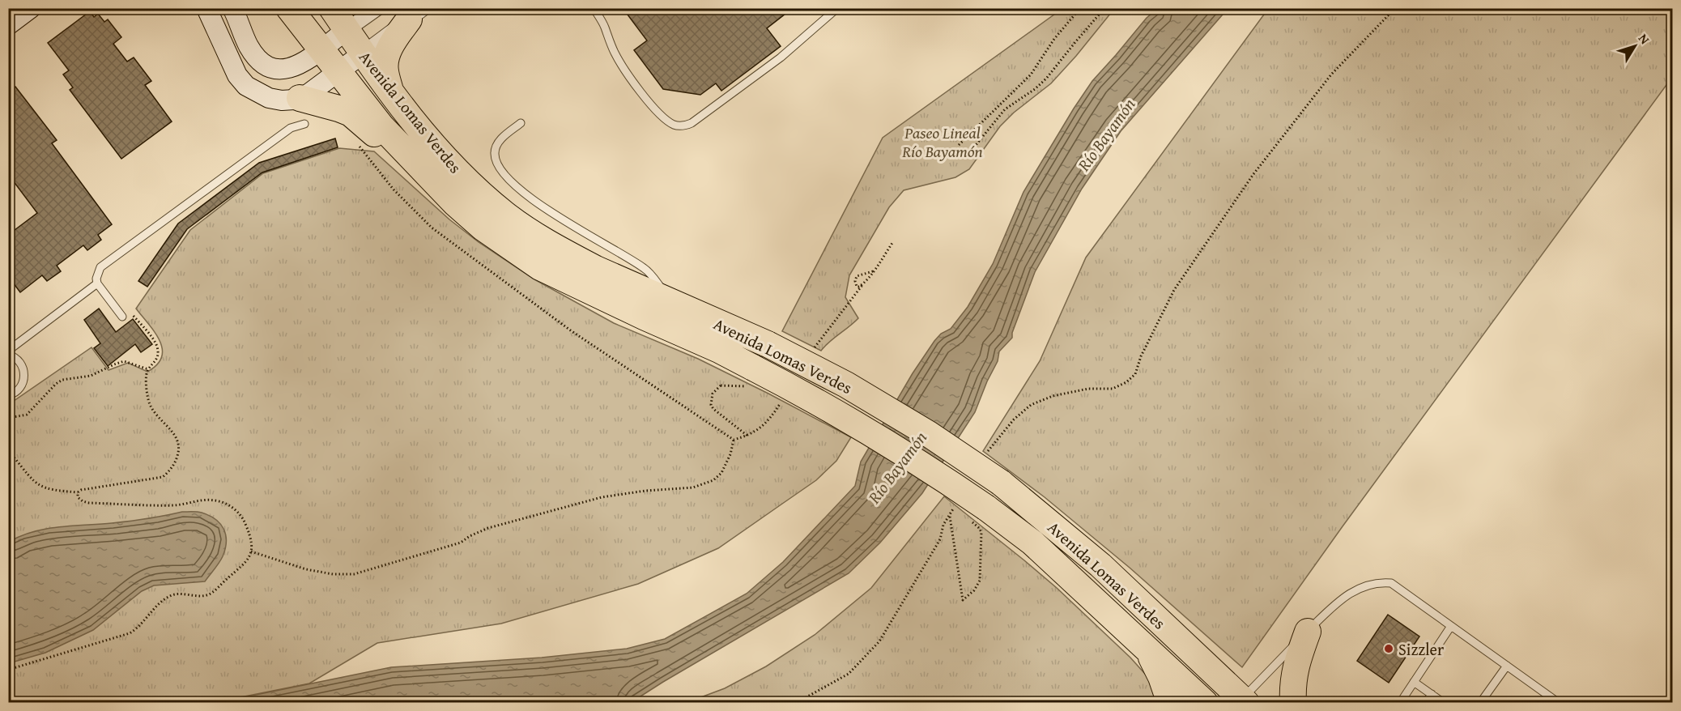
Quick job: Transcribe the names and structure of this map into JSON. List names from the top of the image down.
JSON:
{
  "streets": {
    "highway": ["Avenida Lomas Verdes"]
  },
  "water": ["Río Bayamón"],
  "parks": ["Paseo Lineal Río Bayamón"],
  "places": ["Sizzler"],
  "north": "top right"
}
